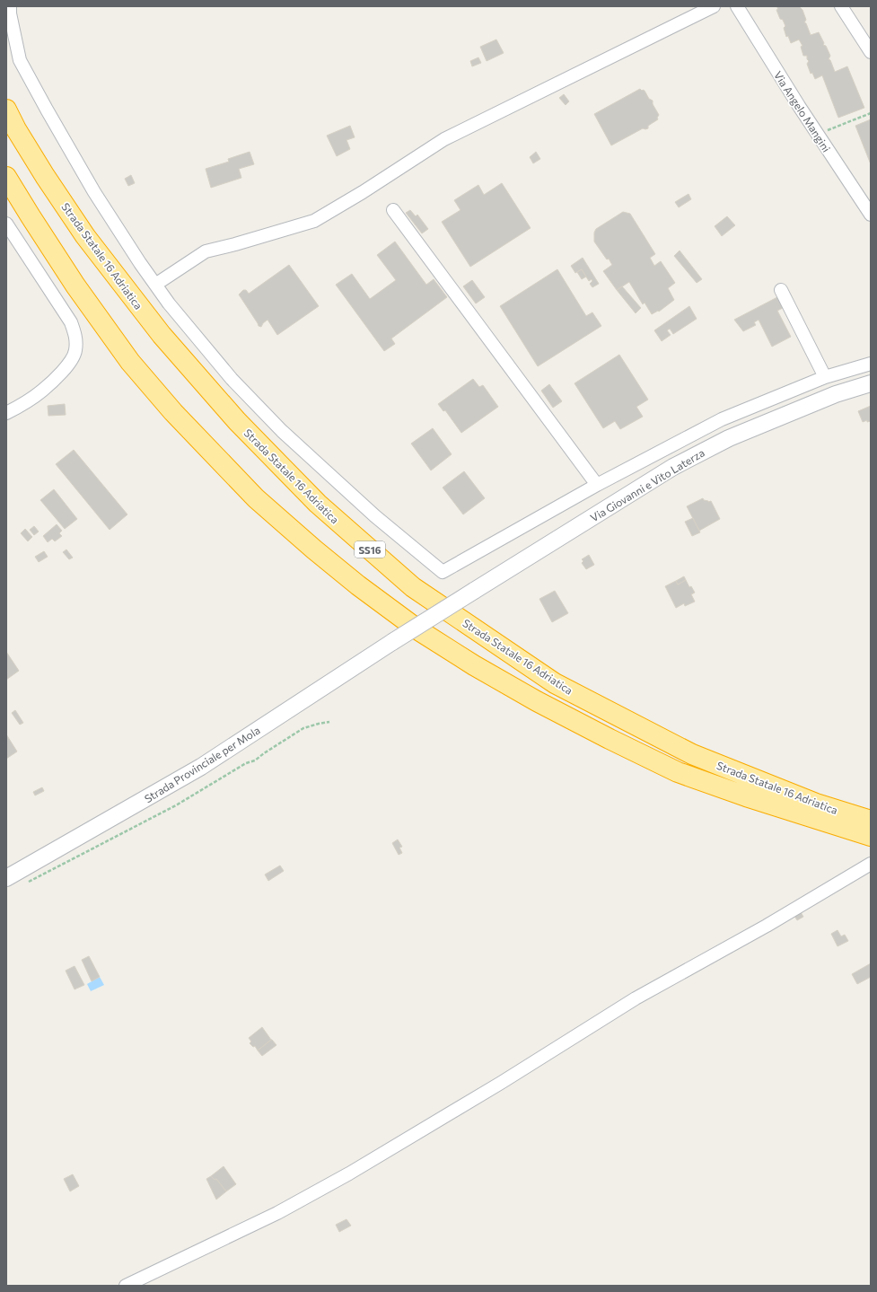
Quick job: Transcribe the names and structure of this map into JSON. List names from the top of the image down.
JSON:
{
  "streets": {
    "highway": ["Strada Statale 16 Adriatica", "SS16"],
    "street": ["Via Angelo Mangini", "Via Giovanni e Vito Laterza", "Strada Provinciale per Mola"]
  },
  "crossings": [
    ["Via Giovanni e Vito Laterza", "Strada Provinciale per Mola"]
  ]
}
